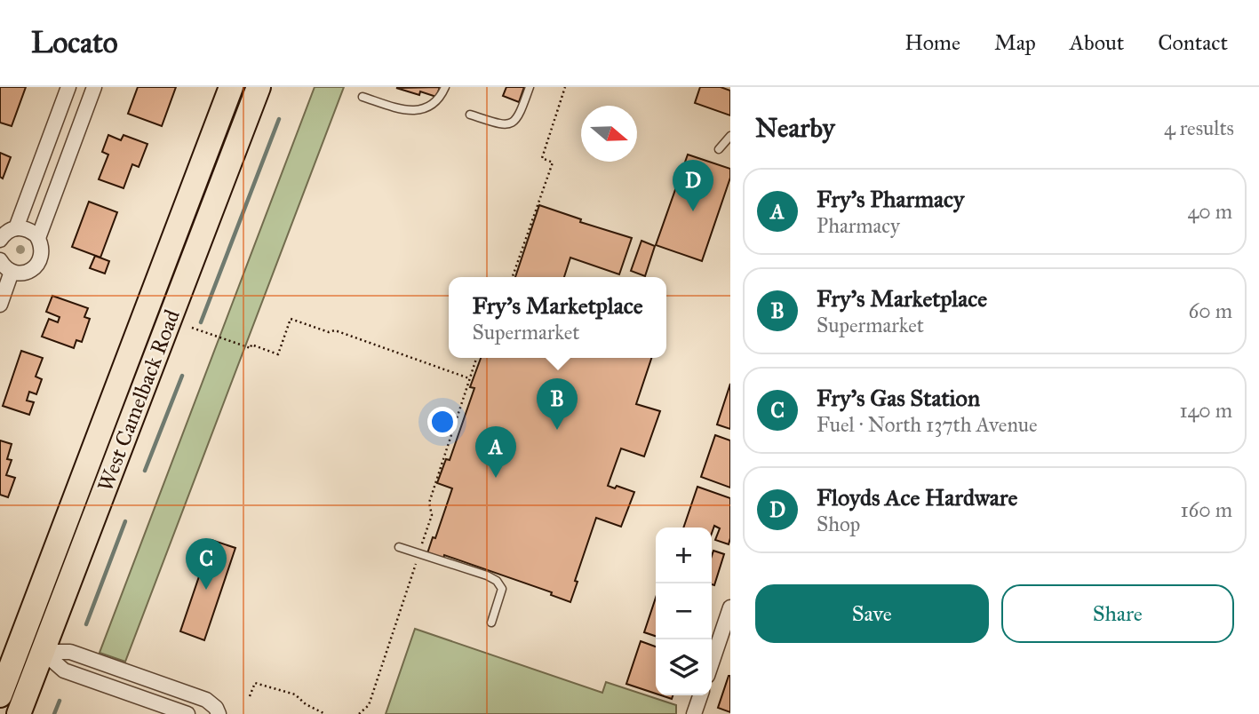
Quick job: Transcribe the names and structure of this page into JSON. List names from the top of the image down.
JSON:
{
  "streets": {
    "main road": ["West Camelback Road"]
  },
  "north": "right",
  "page": {
    "header": "Locato",
    "nav": [
      "Home",
      "Map",
      "About",
      "Contact"
    ],
    "heading": ["Nearby", "4 results"],
    "pins": [
      "D",
      "B",
      "A",
      "C"
    ],
    "list": [
      {
        "mark": "A",
        "name": "Fry's Pharmacy",
        "note": "Pharmacy",
        "value": "40 m"
      },
      {
        "mark": "B",
        "name": "Fry's Marketplace",
        "note": "Supermarket",
        "value": "60 m"
      },
      {
        "mark": "C",
        "name": "Fry's Gas Station",
        "note": "Fuel · North 137th Avenue",
        "value": "140 m"
      },
      {
        "mark": "D",
        "name": "Floyds Ace Hardware",
        "note": "Shop",
        "value": "160 m"
      }
    ],
    "popup": ["Fry's Marketplace", "Supermarket"],
    "map_buttons": ["+", "−"],
    "buttons": ["Save", "Share"]
  }
}
